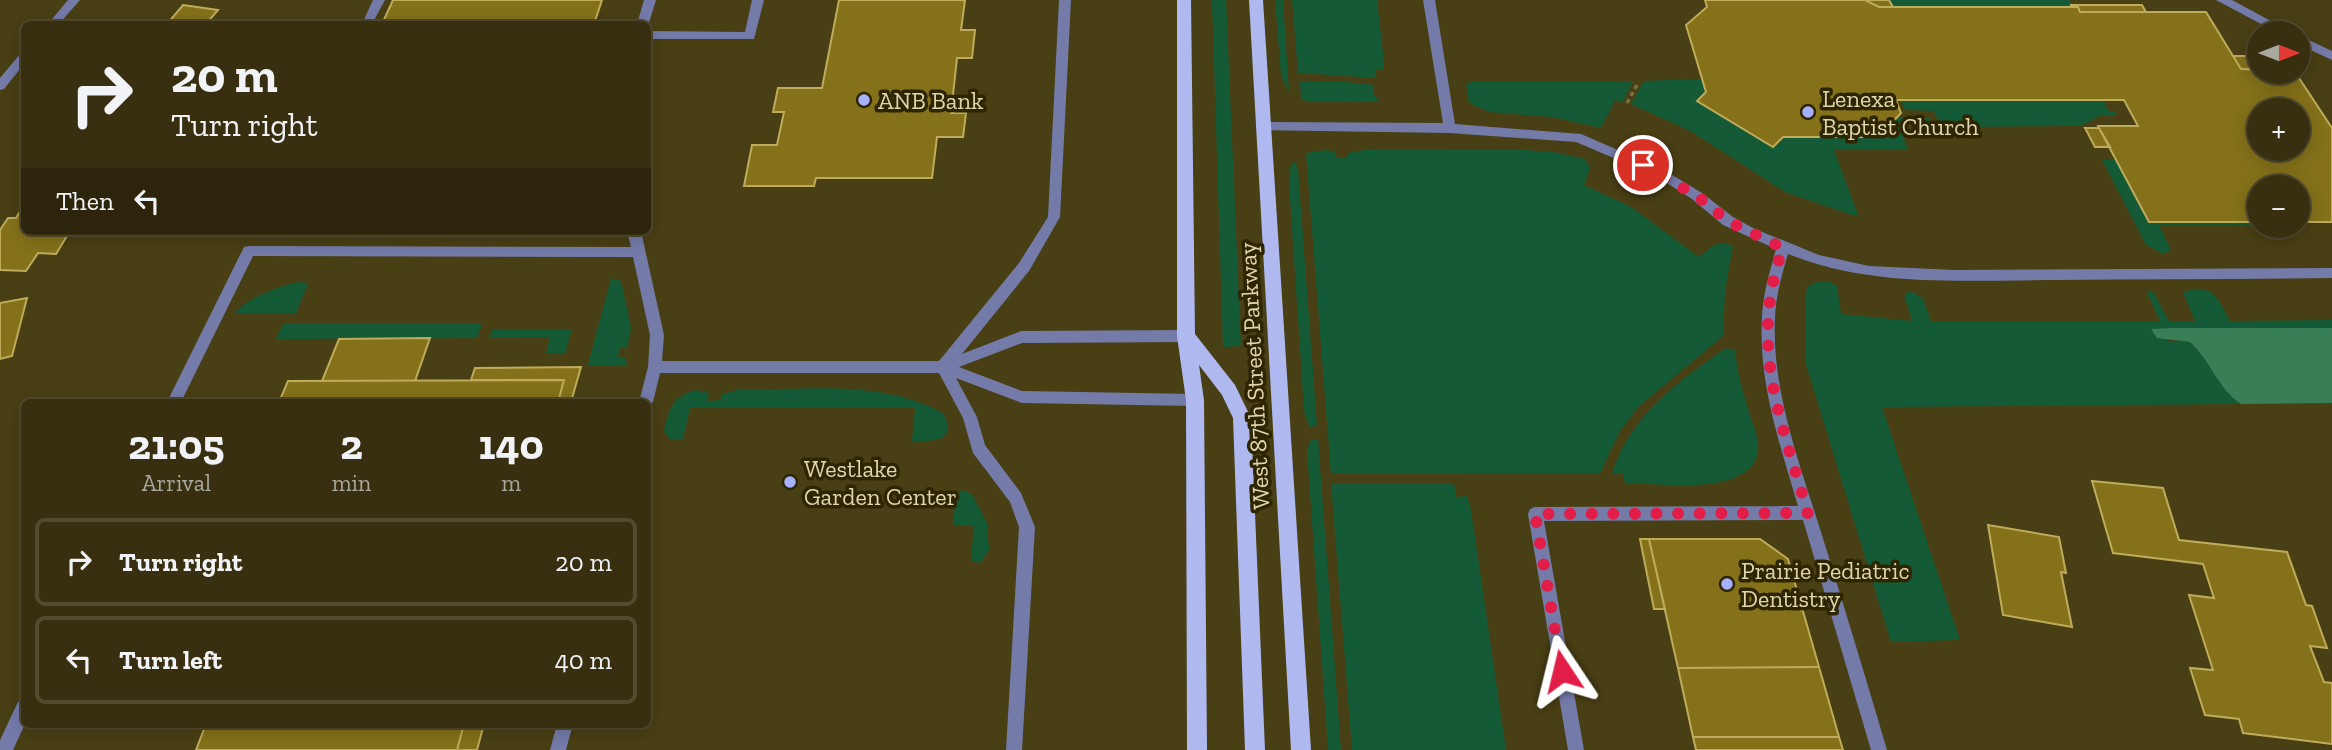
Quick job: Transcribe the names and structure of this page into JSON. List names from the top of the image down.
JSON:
{
  "streets": {
    "main road": ["West 87th Street Parkway"]
  },
  "places": [
    "ANB Bank",
    "Lenexa Baptist Church",
    "Westlake Garden Center",
    "Prairie Pediatric Dentistry"
  ],
  "north": "right",
  "page": {
    "map_buttons": ["+", "−"],
    "turn": ["20 m", "Turn right"],
    "then": "Then",
    "eta": [
      "21:05",
      "Arrival",
      "2",
      "min",
      "140",
      "m"
    ],
    "list": [
      {
        "name": "Turn right",
        "value": "20 m"
      },
      {
        "name": "Turn left",
        "value": "40 m"
      }
    ]
  }
}
